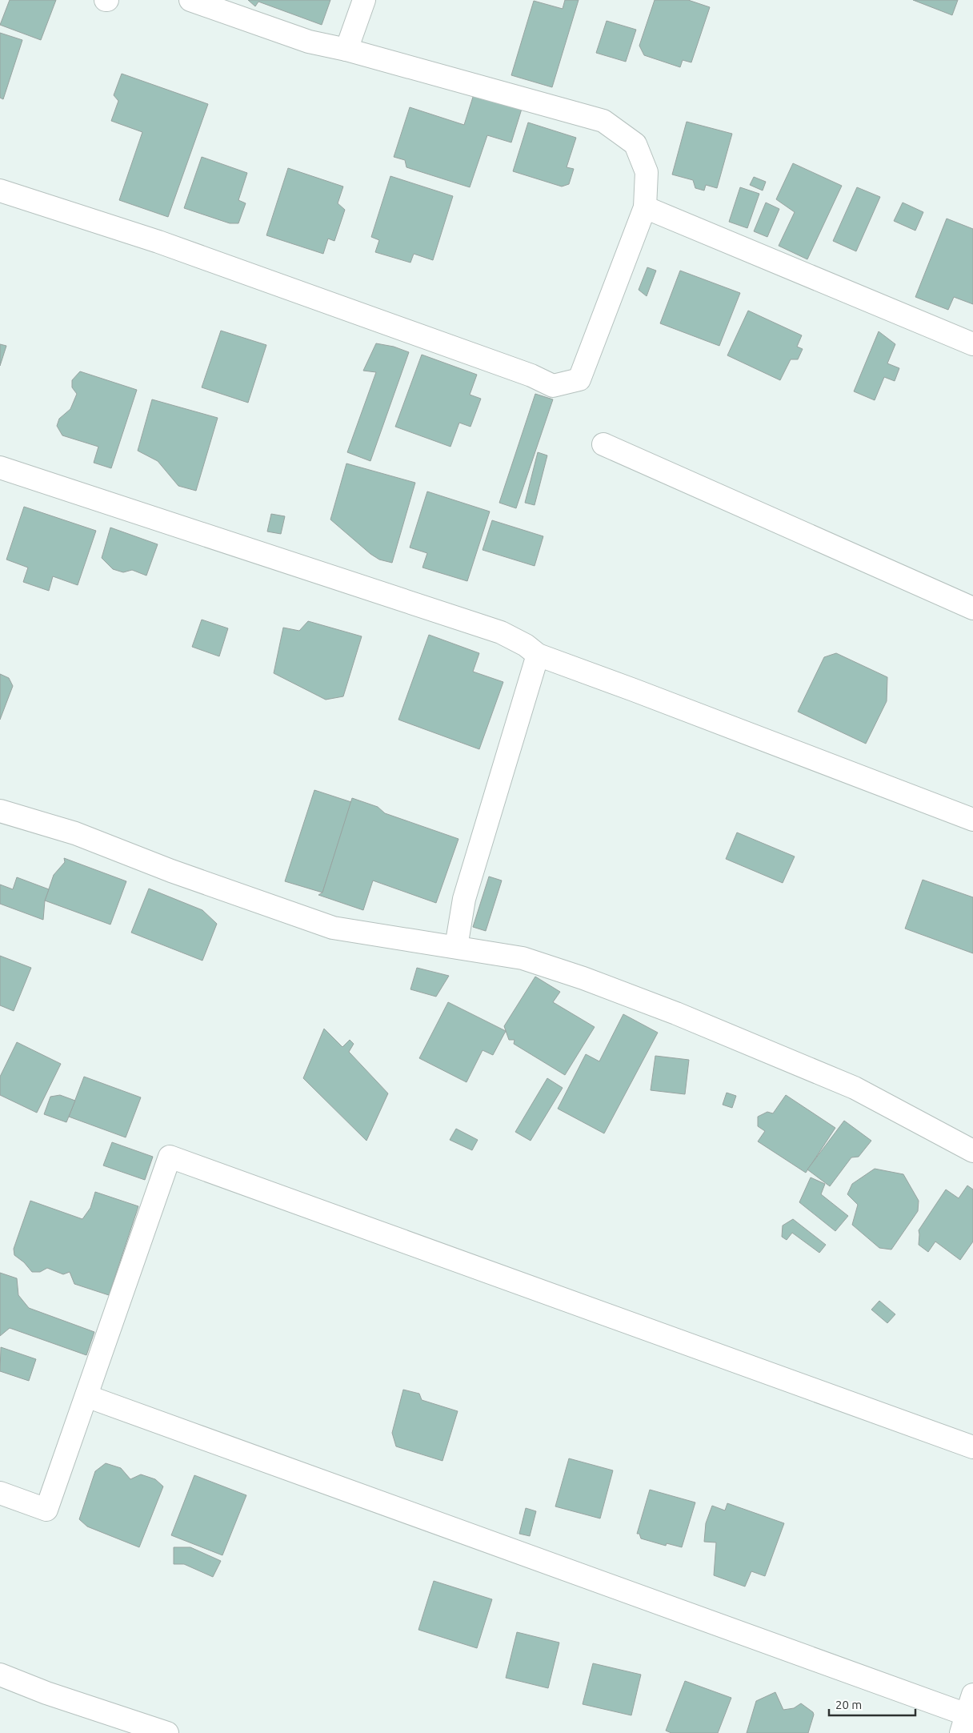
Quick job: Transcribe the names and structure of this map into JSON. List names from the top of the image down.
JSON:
{
  "scale_bar": "20 m"
}
